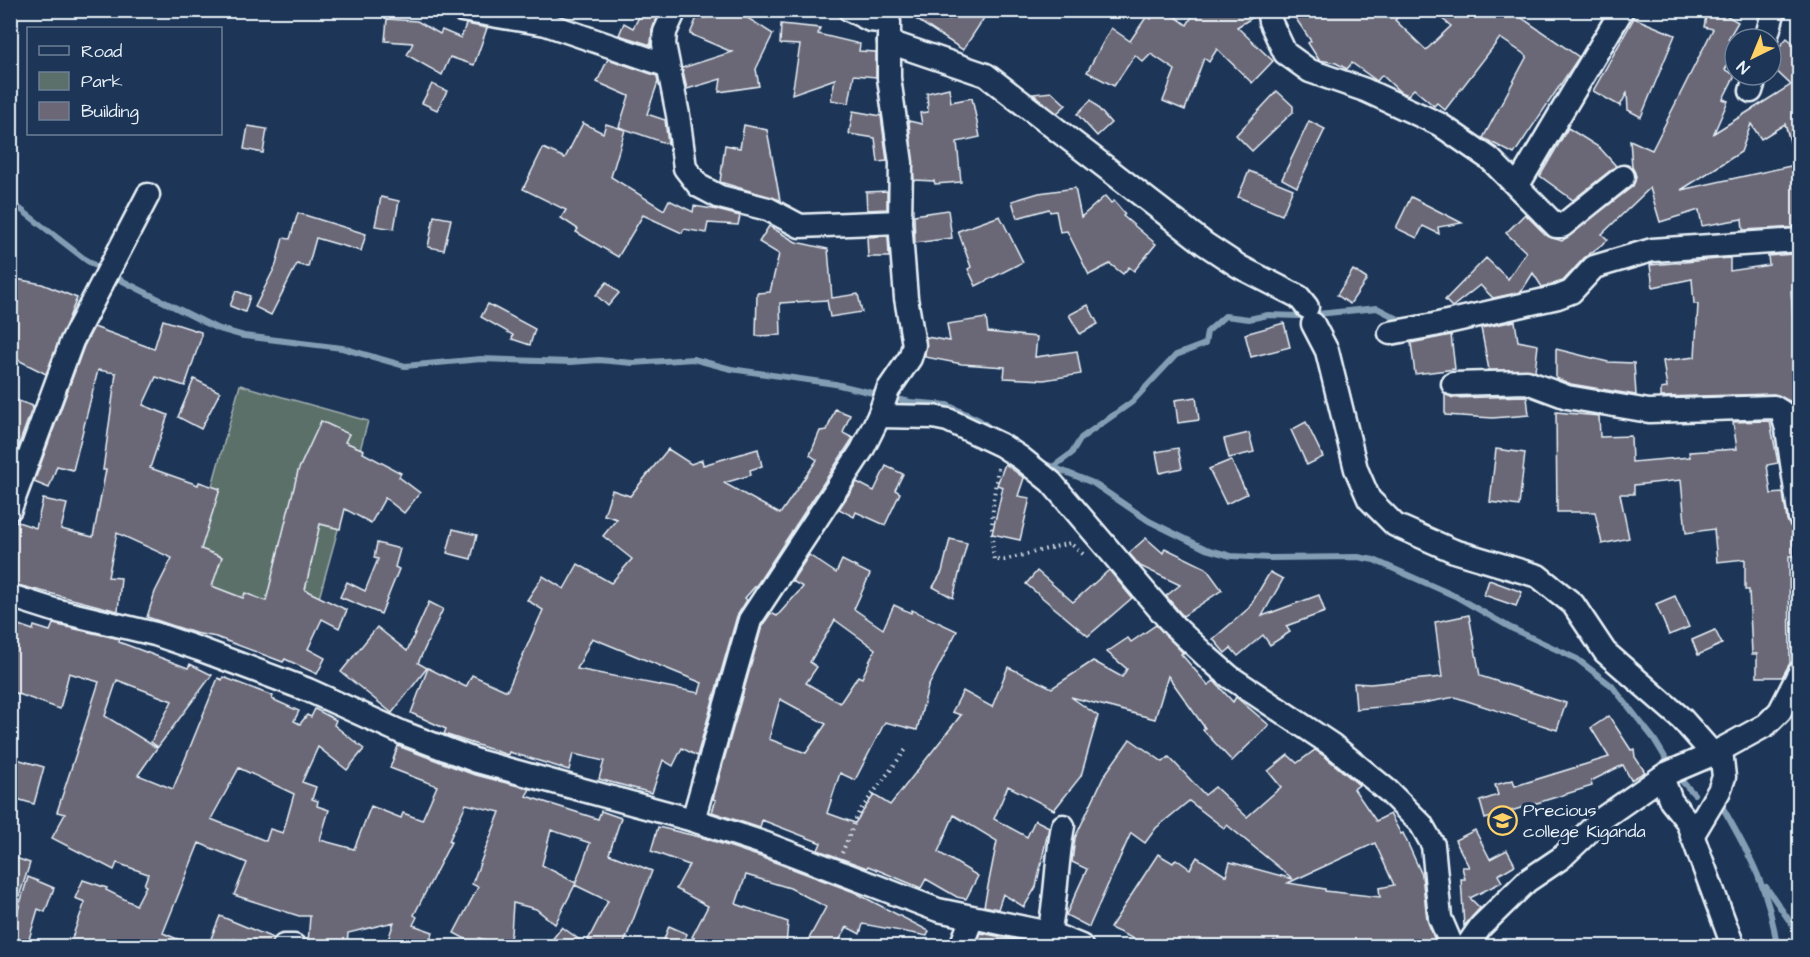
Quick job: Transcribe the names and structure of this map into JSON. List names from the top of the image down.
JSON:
{
  "places": {
    "school or university": ["Precious college Kiganda"]
  },
  "legend": ["Road", "Park", "Building"],
  "north": "bottom left"
}
